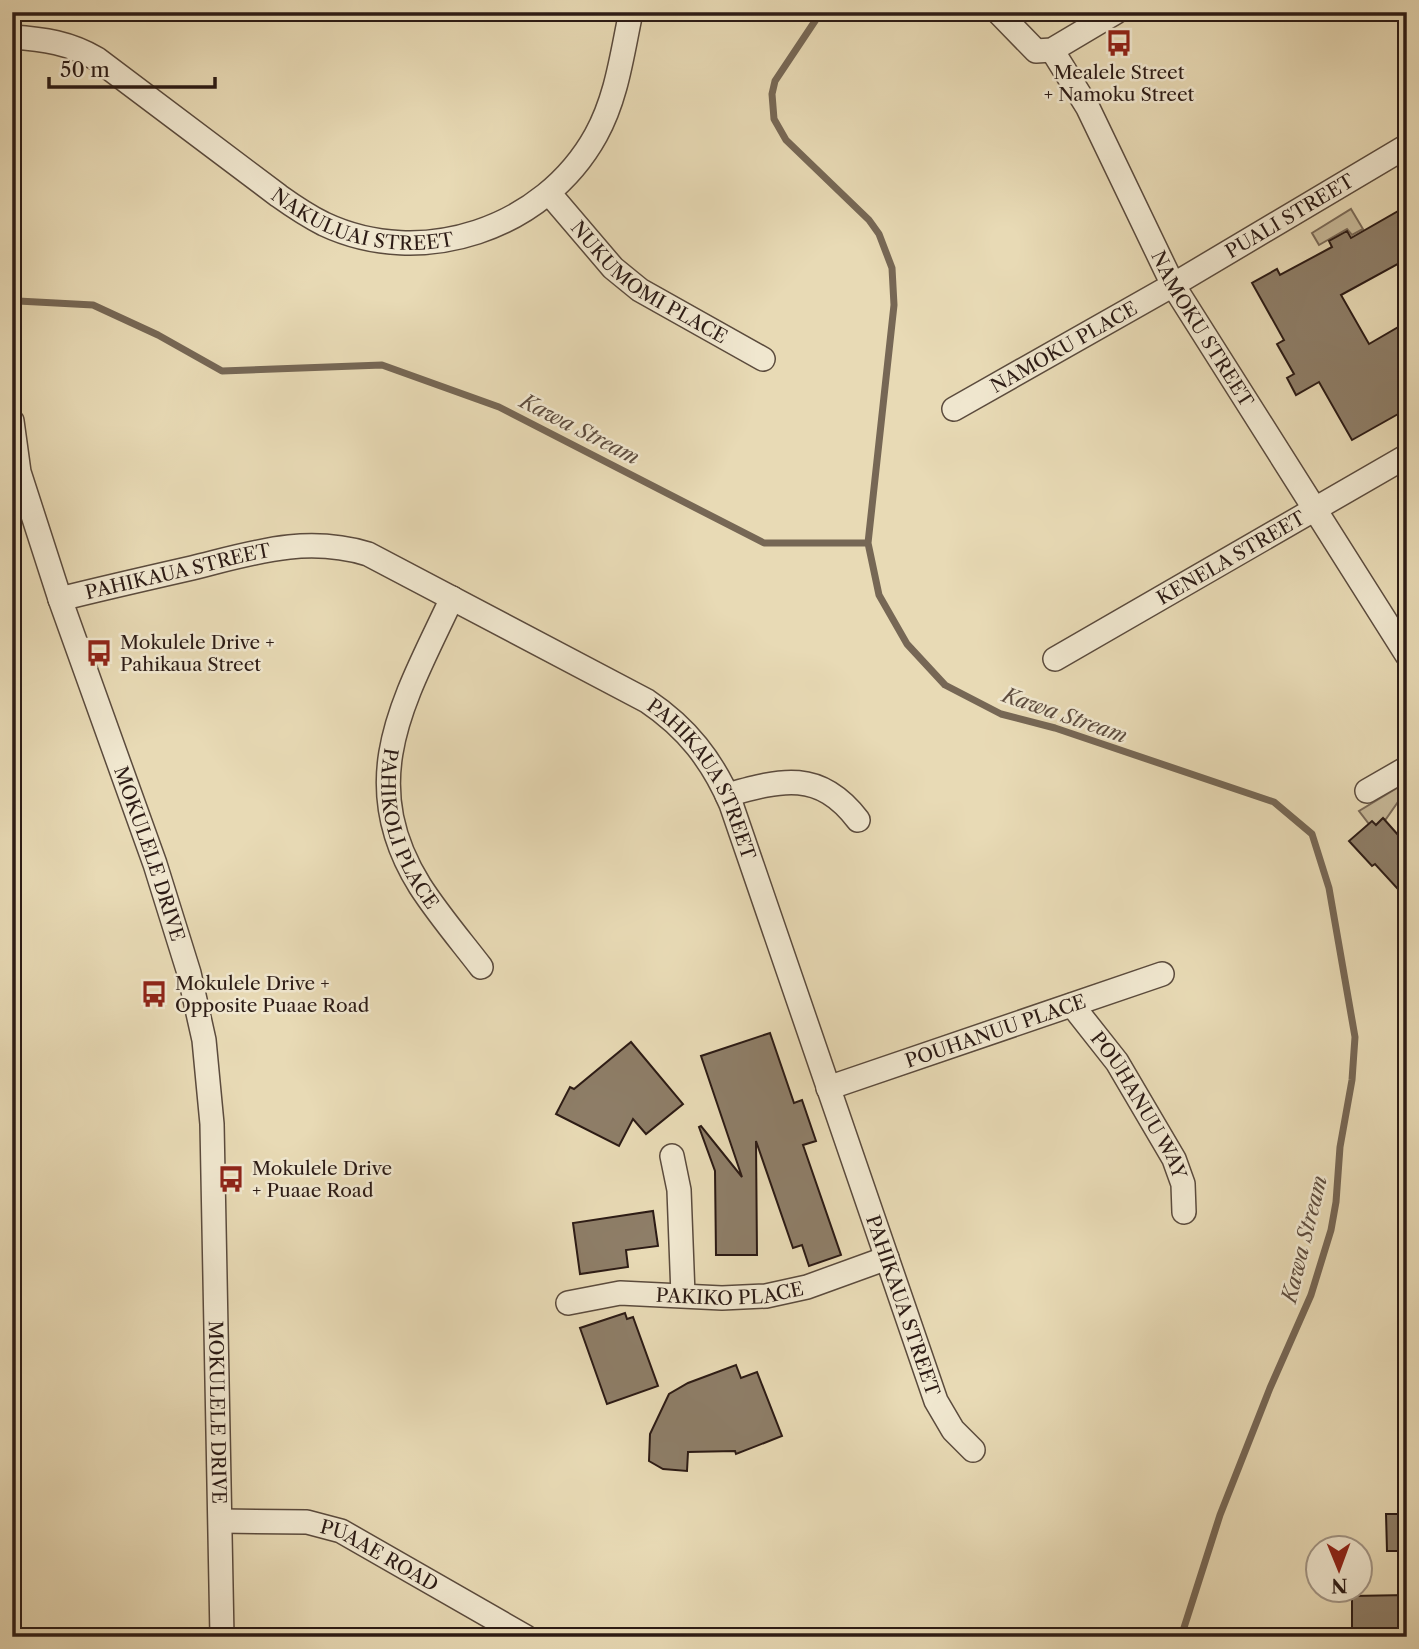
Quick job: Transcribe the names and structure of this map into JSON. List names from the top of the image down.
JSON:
{
  "streets": {
    "street": [
      "NAKULUAI STREET",
      "PUALI STREET",
      "NUKUMOMI PLACE",
      "NAMOKU STREET",
      "NAMOKU PLACE",
      "KENELA STREET",
      "PAHIKAUA STREET",
      "PAHIKOLI PLACE",
      "MOKULELE DRIVE",
      "POUHANUU PLACE",
      "POUHANUU WAY",
      "PAKIKO PLACE",
      "PUAAE ROAD"
    ]
  },
  "crossings": [
    ["NAKULUAI STREET", "NUKUMOMI PLACE"],
    ["PUALI STREET", "NAMOKU STREET"],
    ["PUALI STREET", "NAMOKU PLACE"],
    ["NAMOKU STREET", "NAMOKU PLACE"],
    ["NAMOKU STREET", "KENELA STREET"],
    ["PAHIKAUA STREET", "PAHIKOLI PLACE"],
    ["PAHIKAUA STREET", "MOKULELE DRIVE"],
    ["PAHIKAUA STREET", "POUHANUU PLACE"],
    ["PAHIKAUA STREET", "PAKIKO PLACE"],
    ["MOKULELE DRIVE", "PUAAE ROAD"],
    ["POUHANUU PLACE", "POUHANUU WAY"]
  ],
  "water": ["Kawa Stream"],
  "places": {
    "bus stop": [
      "Mealele Street + Namoku Street",
      "Mokulele Drive + Pahikaua Street",
      "Mokulele Drive + Opposite Puaae Road",
      "Mokulele Drive + Puaae Road"
    ]
  },
  "scale_bar": "50 m",
  "north": "bottom"
}
